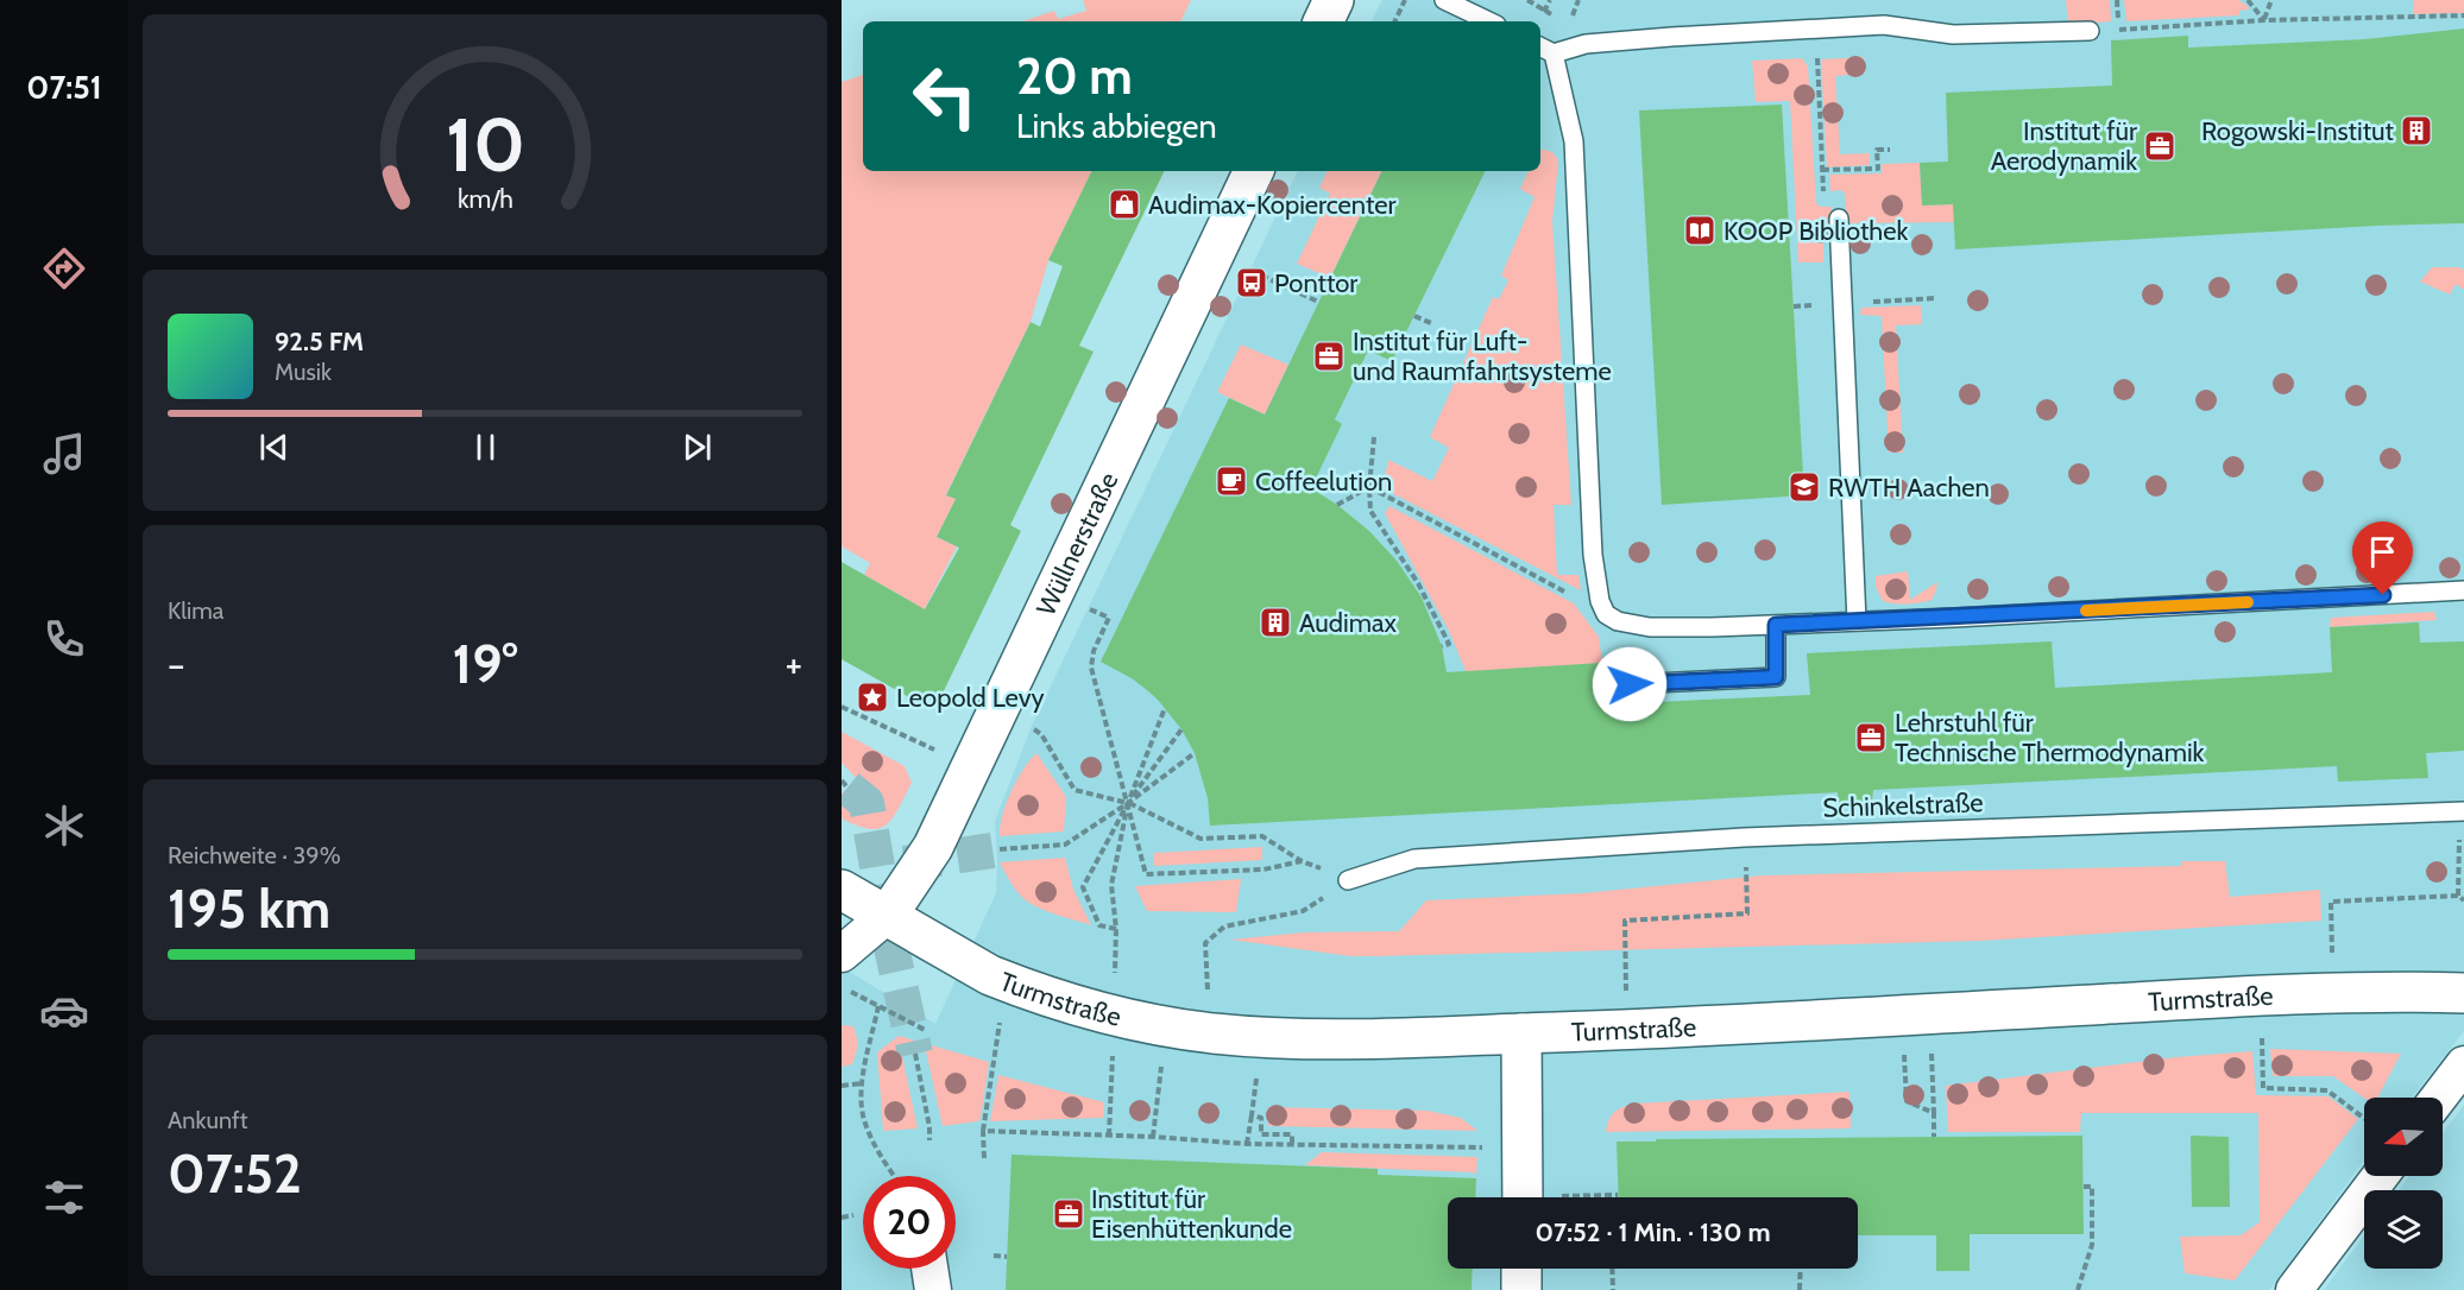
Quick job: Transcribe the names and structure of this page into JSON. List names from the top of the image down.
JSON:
{
  "streets": {
    "main road": ["Wüllnerstraße", "Turmstraße"],
    "lane": ["Schinkelstraße"]
  },
  "crossings": [
    ["Wüllnerstraße", "Turmstraße"]
  ],
  "places": {
    "building": ["Rogowski-Institut", "Audimax"],
    "office": [
      "Institut für Aerodynamik",
      "Institut für Luft- und Raumfahrtsysteme",
      "Lehrstuhl für Technische Thermodynamik",
      "Institut für Eisenhüttenkunde"
    ],
    "shop": ["Audimax-Kopiercenter"],
    "library": ["KOOP Bibliothek"],
    "bus stop": ["Ponttor"],
    "cafe": ["Coffeelution"],
    "school or university": ["RWTH Aachen"],
    "place": ["Leopold Levy"]
  },
  "north": "left",
  "page": {
    "tabs": "07:51",
    "turn": ["20 m", "Links abbiegen"],
    "song": ["92.5 FM", "Musik"],
    "tile": [
      "Klima",
      ["Reichweite · 39%", "195 km"],
      ["Ankunft", "07:52"]
    ],
    "heat": ["−", "19°", "+"],
    "limit": "20",
    "trip": "07:52 · 1 Min. · 130 m",
    "gauge": ["10", "km/h"]
  }
}
